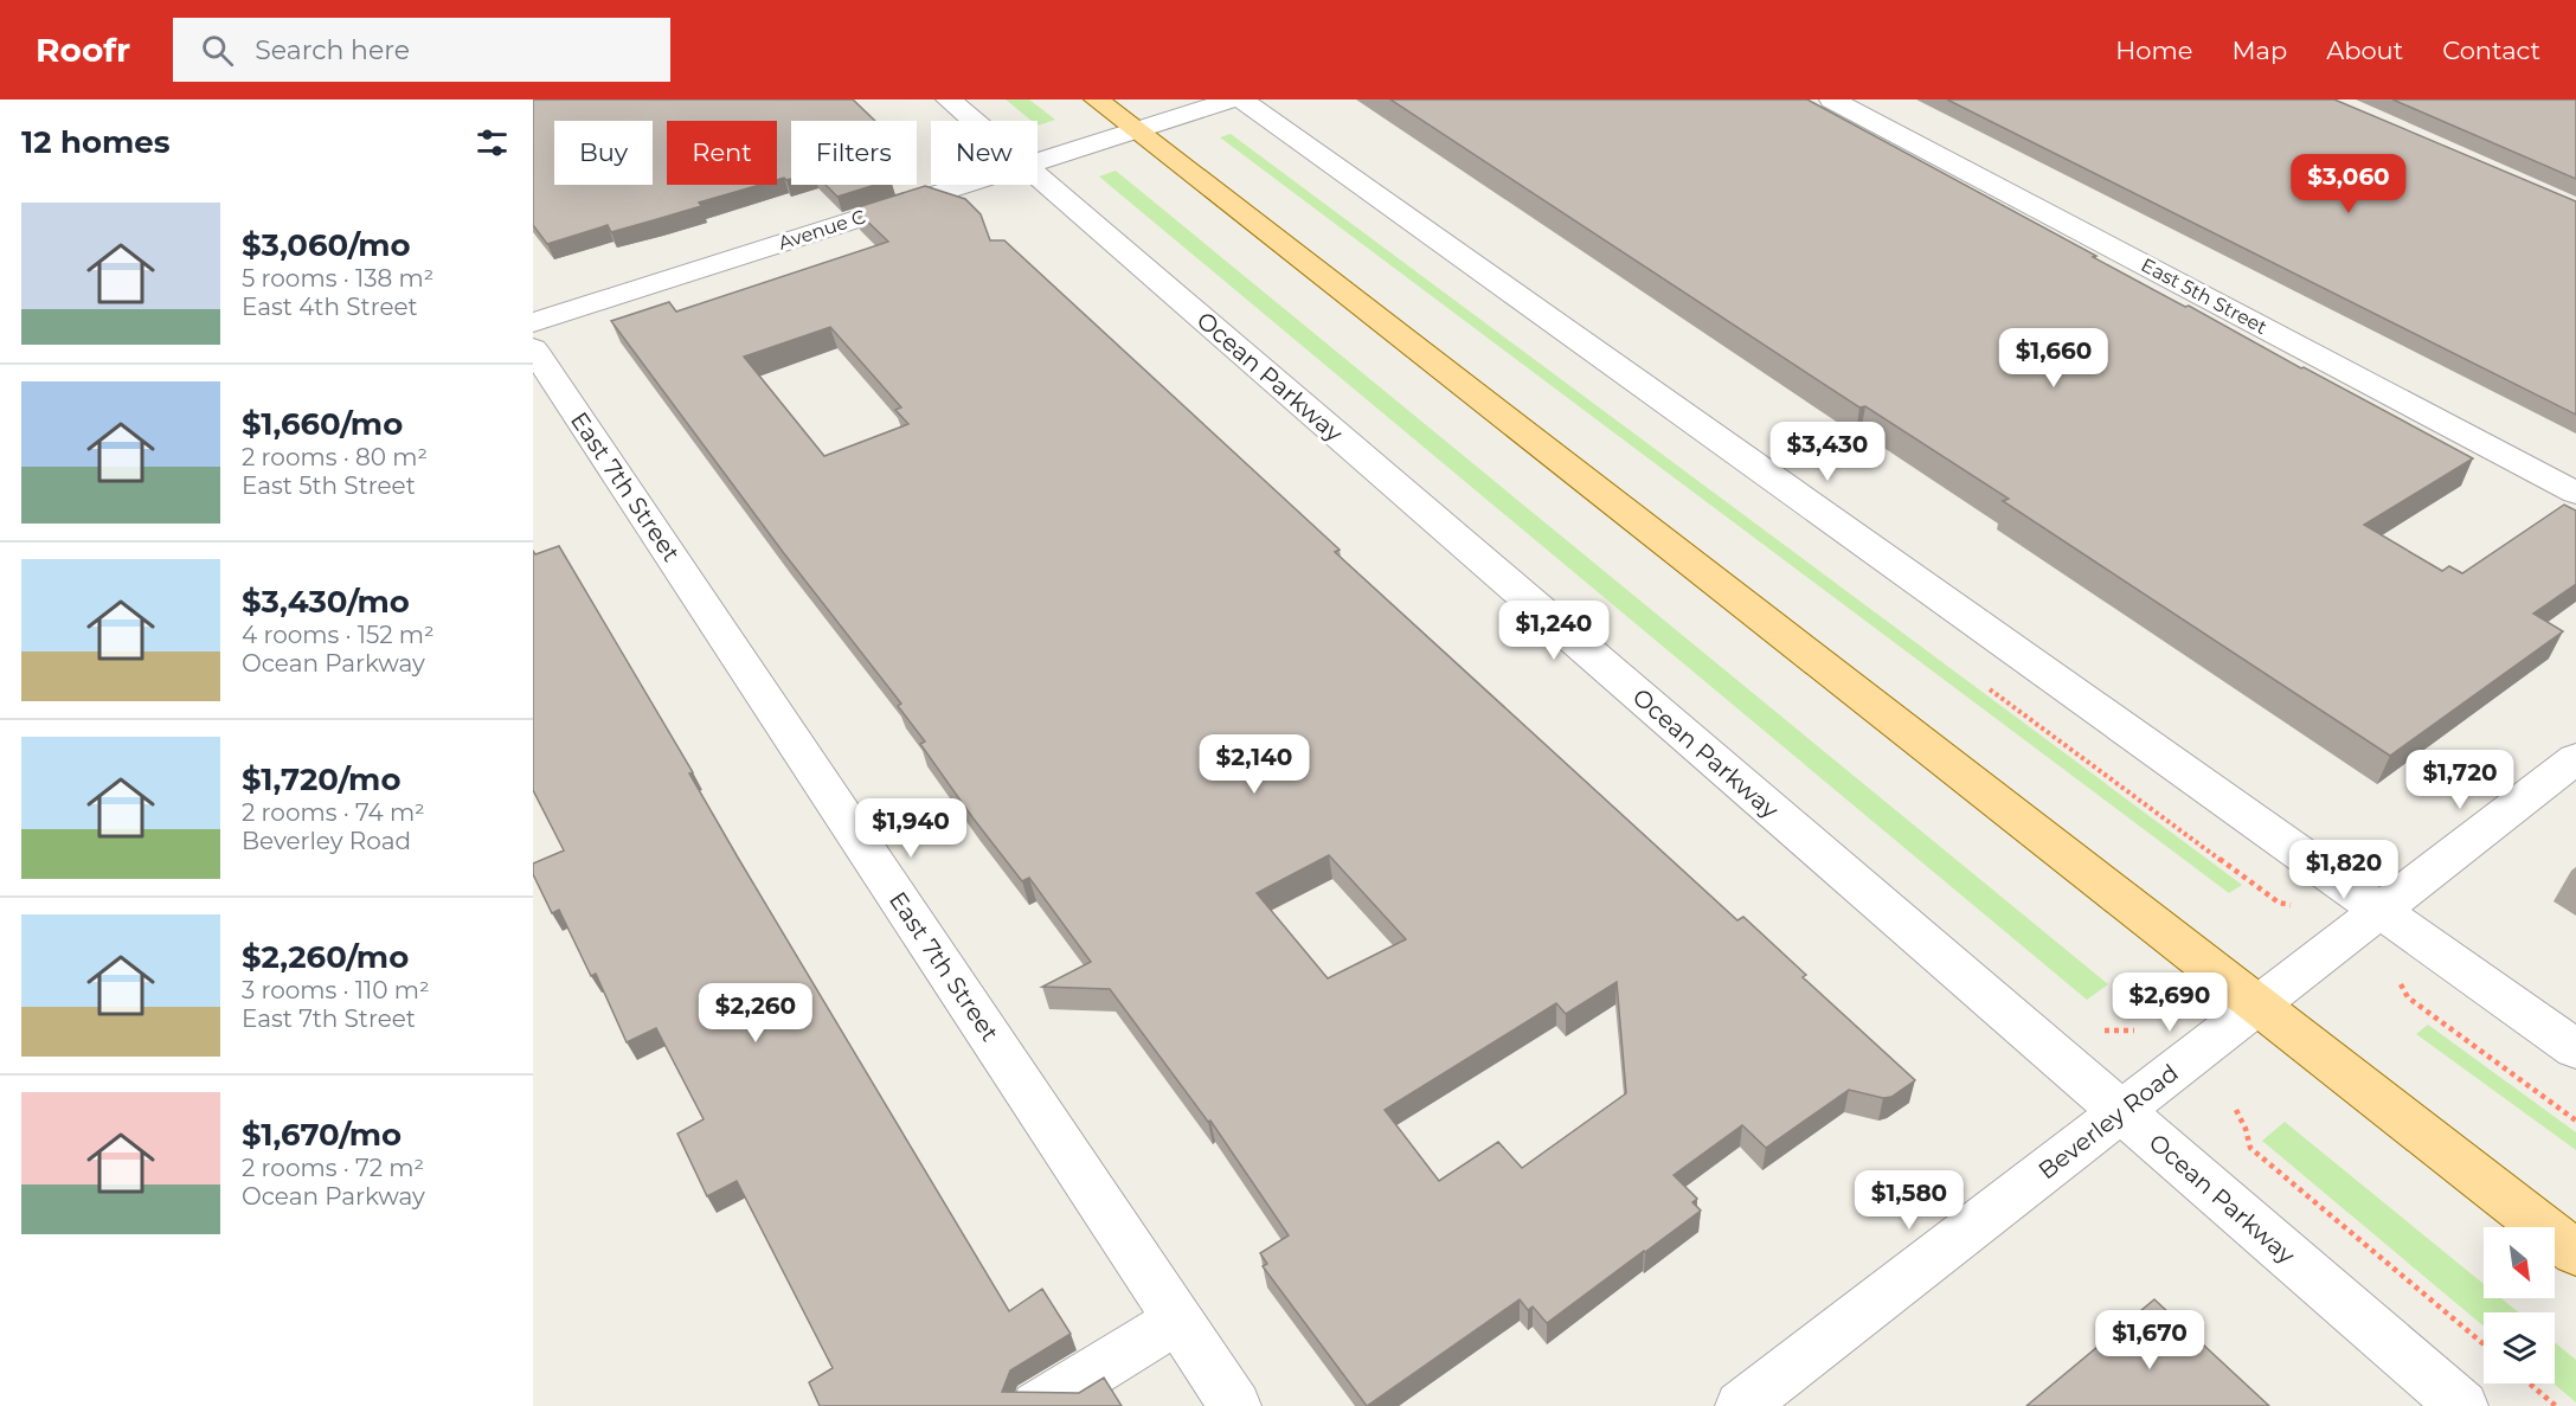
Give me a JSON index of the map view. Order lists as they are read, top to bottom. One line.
{"streets":{"street":["Avenue C","East 5th Street","Ocean Parkway","East 7th Street","Beverley Road"]},"crossings":[["Ocean Parkway","Beverley Road"]],"north":"bottom right","page":{"header":"Roofr","search":"Search here","nav":["Home","Map","About","Contact"],"heading":"12 homes","chip":["Buy","Rent","Filters","New"],"price":["$3,060","$1,660","$3,430","$1,240","$2,140","$1,720","$1,940","$1,820","$2,690","$2,260","$1,580","$1,670"],"list":[{"name":"$3,060/mo","note":"5 rooms · 138 m² · East 4th Street"},{"name":"$1,660/mo","note":"2 rooms · 80 m² · East 5th Street"},{"name":"$3,430/mo","note":"4 rooms · 152 m² · Ocean Parkway"},{"name":"$1,720/mo","note":"2 rooms · 74 m² · Beverley Road"},{"name":"$2,260/mo","note":"3 rooms · 110 m² · East 7th Street"},{"name":"$1,670/mo","note":"2 rooms · 72 m² · Ocean Parkway"}]}}
